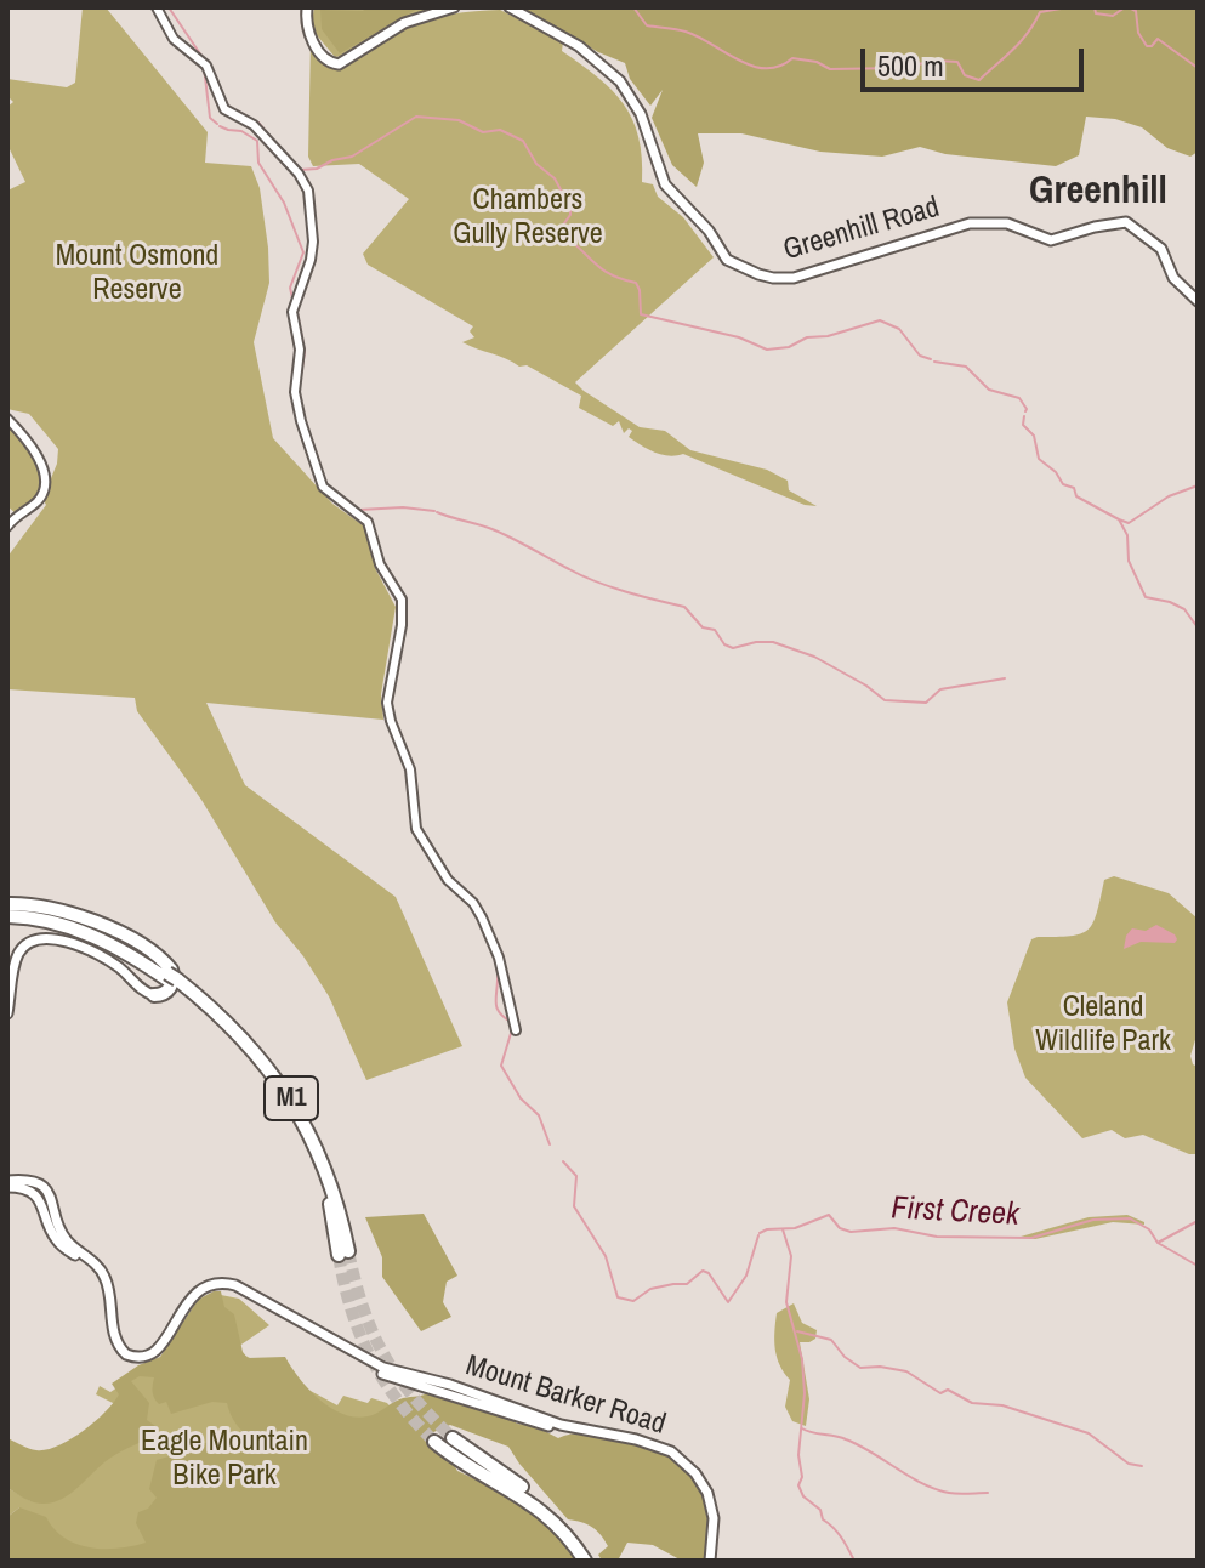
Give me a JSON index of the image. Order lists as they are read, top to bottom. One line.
{"streets":{"highway":["M1"],"main road":["Greenhill Road","Mount Barker Road"]},"districts":["Greenhill"],"water":["First Creek"],"parks":["Chambers Gully Reserve","Mount Osmond Reserve","Cleland Wildlife Park","Eagle Mountain Bike Park"],"scale_bar":"500 m"}
